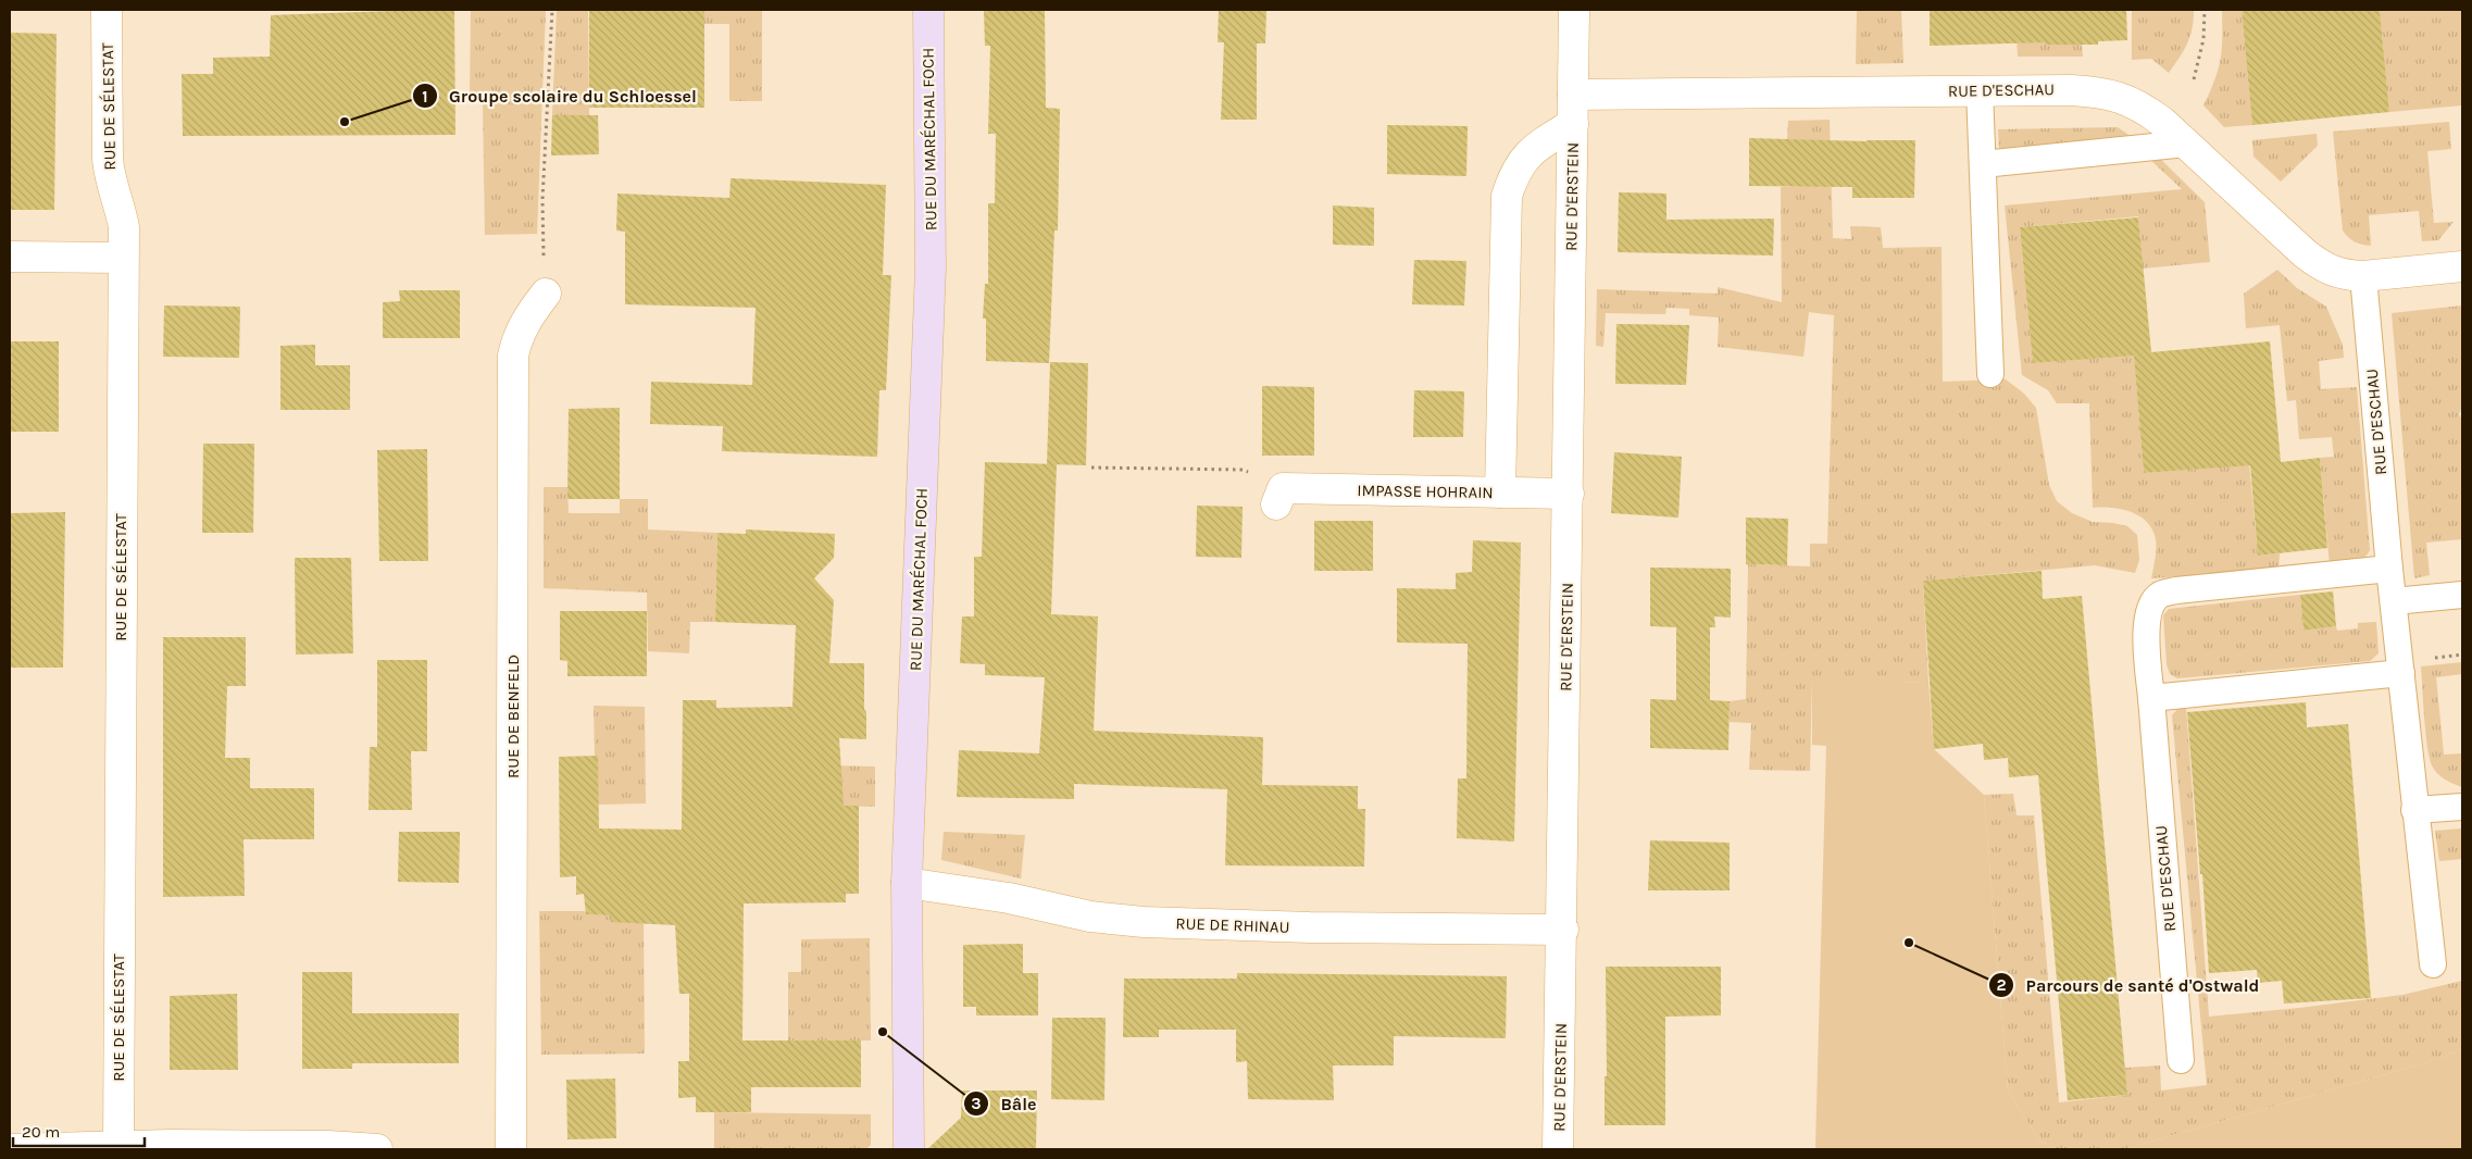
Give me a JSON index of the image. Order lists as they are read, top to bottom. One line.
{"streets":{"street":["RUE D'ESCHAU","RUE DE SÉLESTAT","RUE DU MARÉCHAL FOCH","RUE D'ERSTEIN","IMPASSE HOHRAIN","RUE DE BENFELD","RUE DE RHINAU"]},"crossings":[["RUE D'ESCHAU","RUE D'ERSTEIN"],["RUE DU MARÉCHAL FOCH","RUE DE RHINAU"],["RUE D'ERSTEIN","IMPASSE HOHRAIN"],["RUE D'ERSTEIN","RUE DE RHINAU"]],"places":["Groupe scolaire du Schloessel","Parcours de santé d'Ostwald","Bâle"],"scale_bar":"20 m"}
